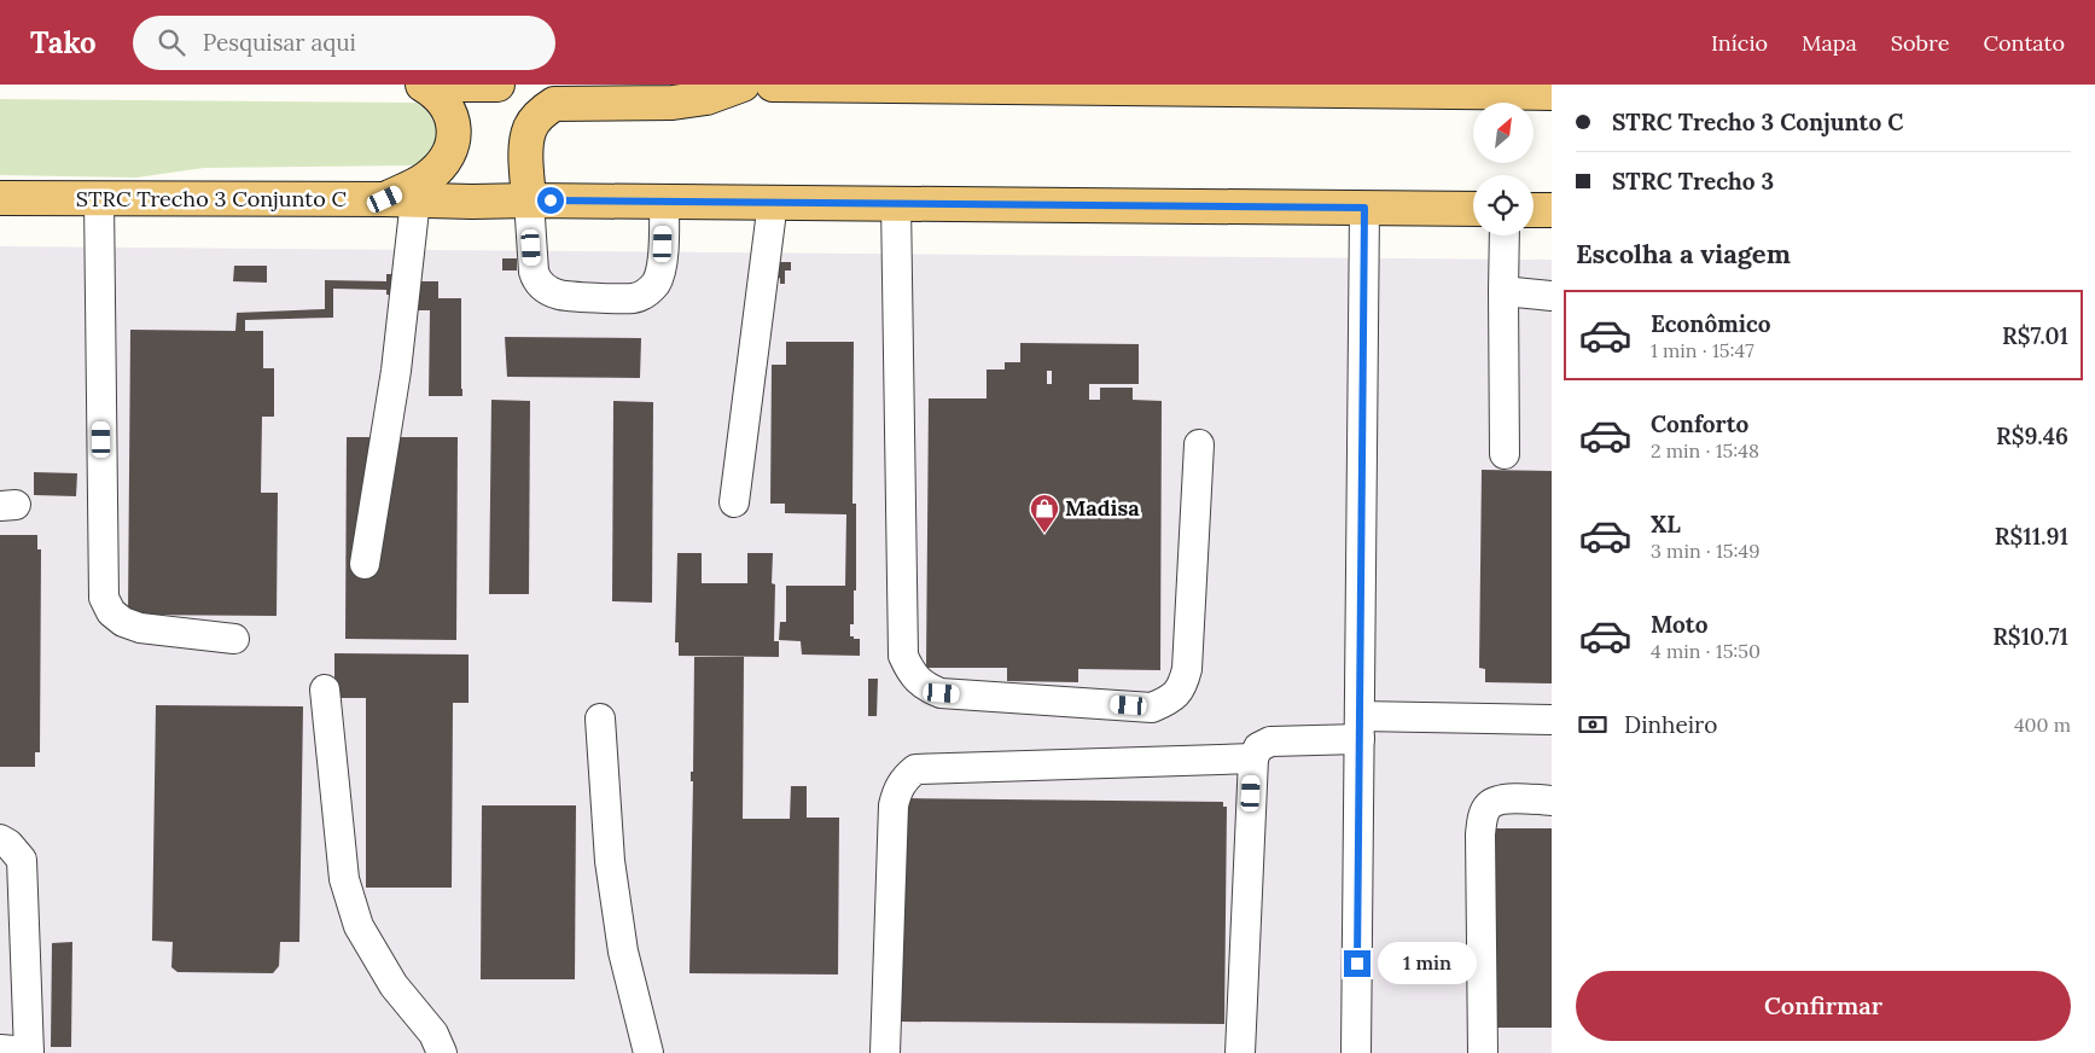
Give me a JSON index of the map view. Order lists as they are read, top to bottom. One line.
{"streets":{"main road":["STRC Trecho 3 Conjunto C"]},"places":{"shop":["Madisa"]},"north":"top right","page":{"header":"Tako","search":"Pesquisar aqui","nav":["Início","Mapa","Sobre","Contato"],"banner":["STRC Trecho 3 Conjunto C","STRC Trecho 3"],"heading":"Escolha a viagem","list":[{"name":"Econômico","note":"1 min · 15:47","value":"R$7.01"},{"name":"Conforto","note":"2 min · 15:48","value":"R$9.46"},{"name":"XL","note":"3 min · 15:49","value":"R$11.91"},{"name":"Moto","note":"4 min · 15:50","value":"R$10.71"}],"pay":["Dinheiro","400 m"],"bubble":"1 min","buttons":"Confirmar"}}
